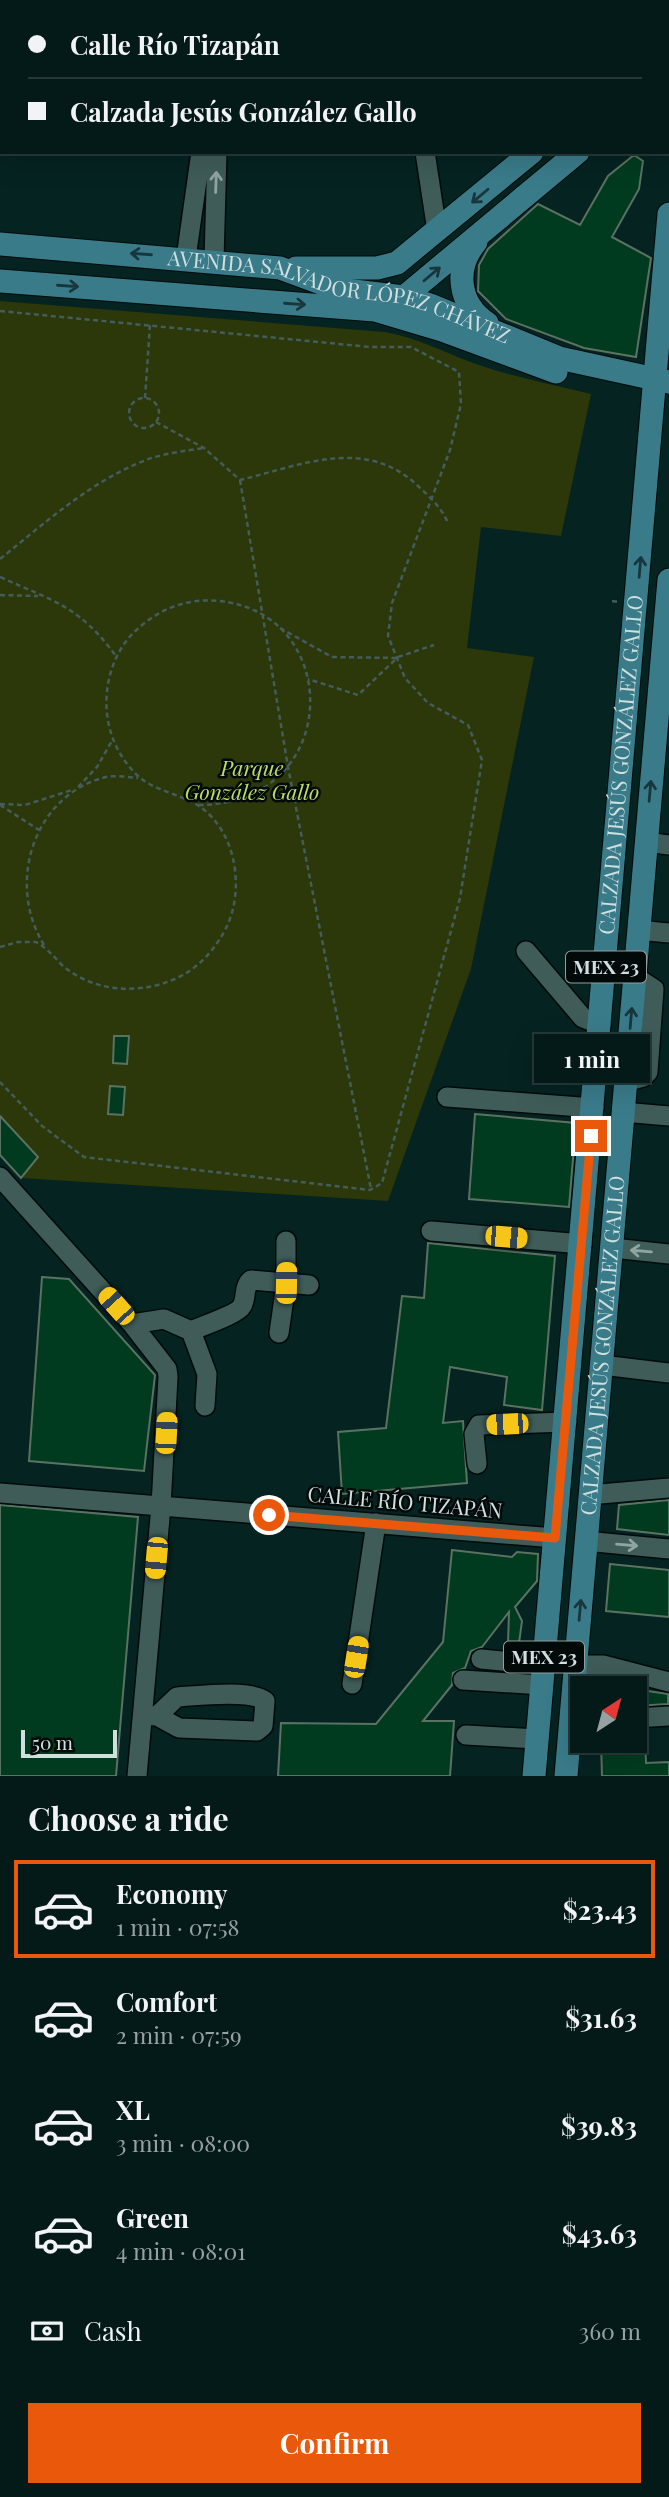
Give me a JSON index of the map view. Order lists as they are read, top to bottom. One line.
{"streets":{"main road":["AVENIDA SALVADOR LÓPEZ CHÁVEZ","CALZADA JESÚS GONZÁLEZ GALLO","MEX 23"],"street":["CALLE RÍO TIZAPÁN"]},"crossings":[["AVENIDA SALVADOR LÓPEZ CHÁVEZ","CALZADA JESÚS GONZÁLEZ GALLO"],["CALZADA JESÚS GONZÁLEZ GALLO","CALLE RÍO TIZAPÁN"]],"parks":["Parque González Gallo"],"scale_bar":"50 m","north":"top right","page":{"banner":["Calle Río Tizapán","Calzada Jesús González Gallo"],"bubble":"1 min","scale":"50 m","heading":"Choose a ride","list":[{"name":"Economy","note":"1 min · 07:58","value":"$23.43"},{"name":"Comfort","note":"2 min · 07:59","value":"$31.63"},{"name":"XL","note":"3 min · 08:00","value":"$39.83"},{"name":"Green","note":"4 min · 08:01","value":"$43.63"}],"pay":["Cash","360 m"],"buttons":"Confirm"}}
